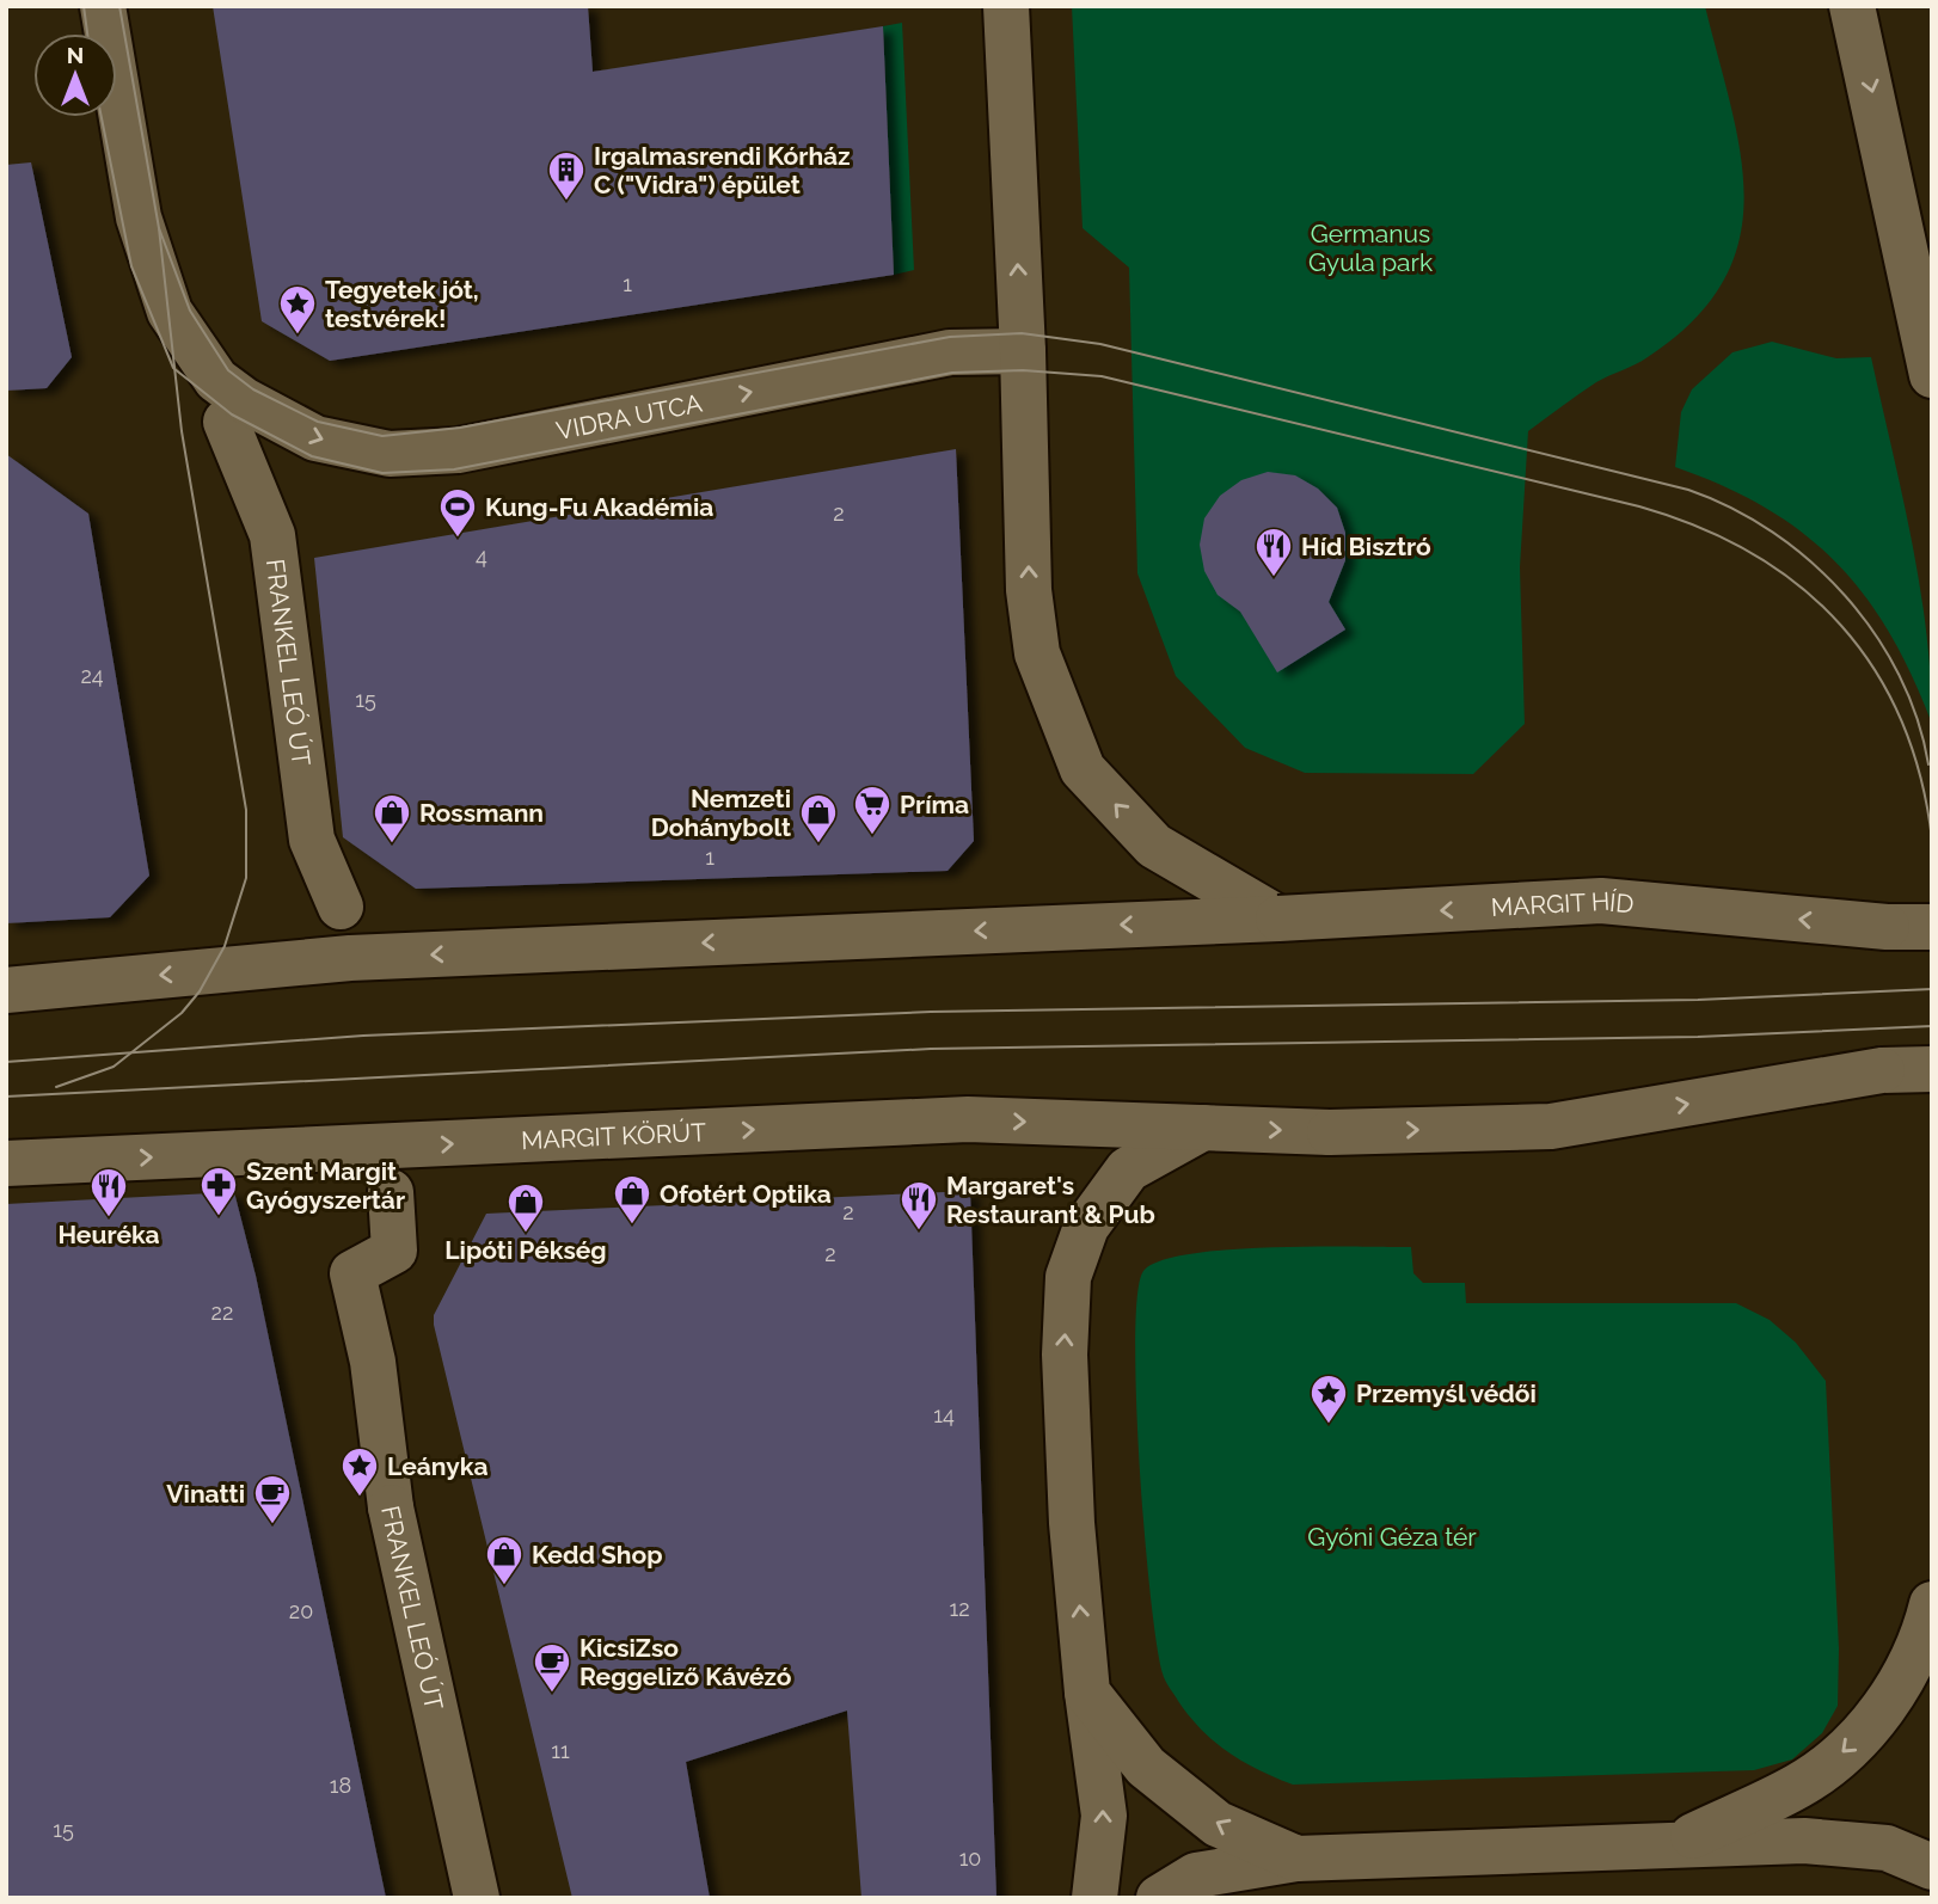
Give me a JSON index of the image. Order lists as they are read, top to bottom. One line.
{"streets":{"main road":["VIDRA UTCA","FRANKEL LEÓ ÚT","MARGIT HÍD","MARGIT KÖRÚT"]},"crossings":[["VIDRA UTCA","FRANKEL LEÓ ÚT"]],"one_way":["VIDRA UTCA","MARGIT KÖRÚT"],"parks":["Germanus Gyula park","Gyóni Géza tér"],"places":{"building":["Irgalmasrendi Kórház C (\"Vidra\") épület"],"place":["Tegyetek jót, testvérek!","Przemyśl védői","Leányka"],"sports":["Kung-Fu Akadémia"],"restaurant":["Híd Bisztró","Heuréka","Margaret's Restaurant & Pub"],"supermarket":["Príma"],"shop":["Rossmann","Nemzeti Dohánybolt","Ofotért Optika","Lipóti Pékség","Kedd Shop"],"pharmacy":["Szent Margit Gyógyszertár"],"cafe":["Vinatti","KicsiZso Reggeliző Kávézó"]},"house_numbers":["1","2","4","24","15","1","2","2","22","14","12","20","11","18","15","10"],"north":"top"}
